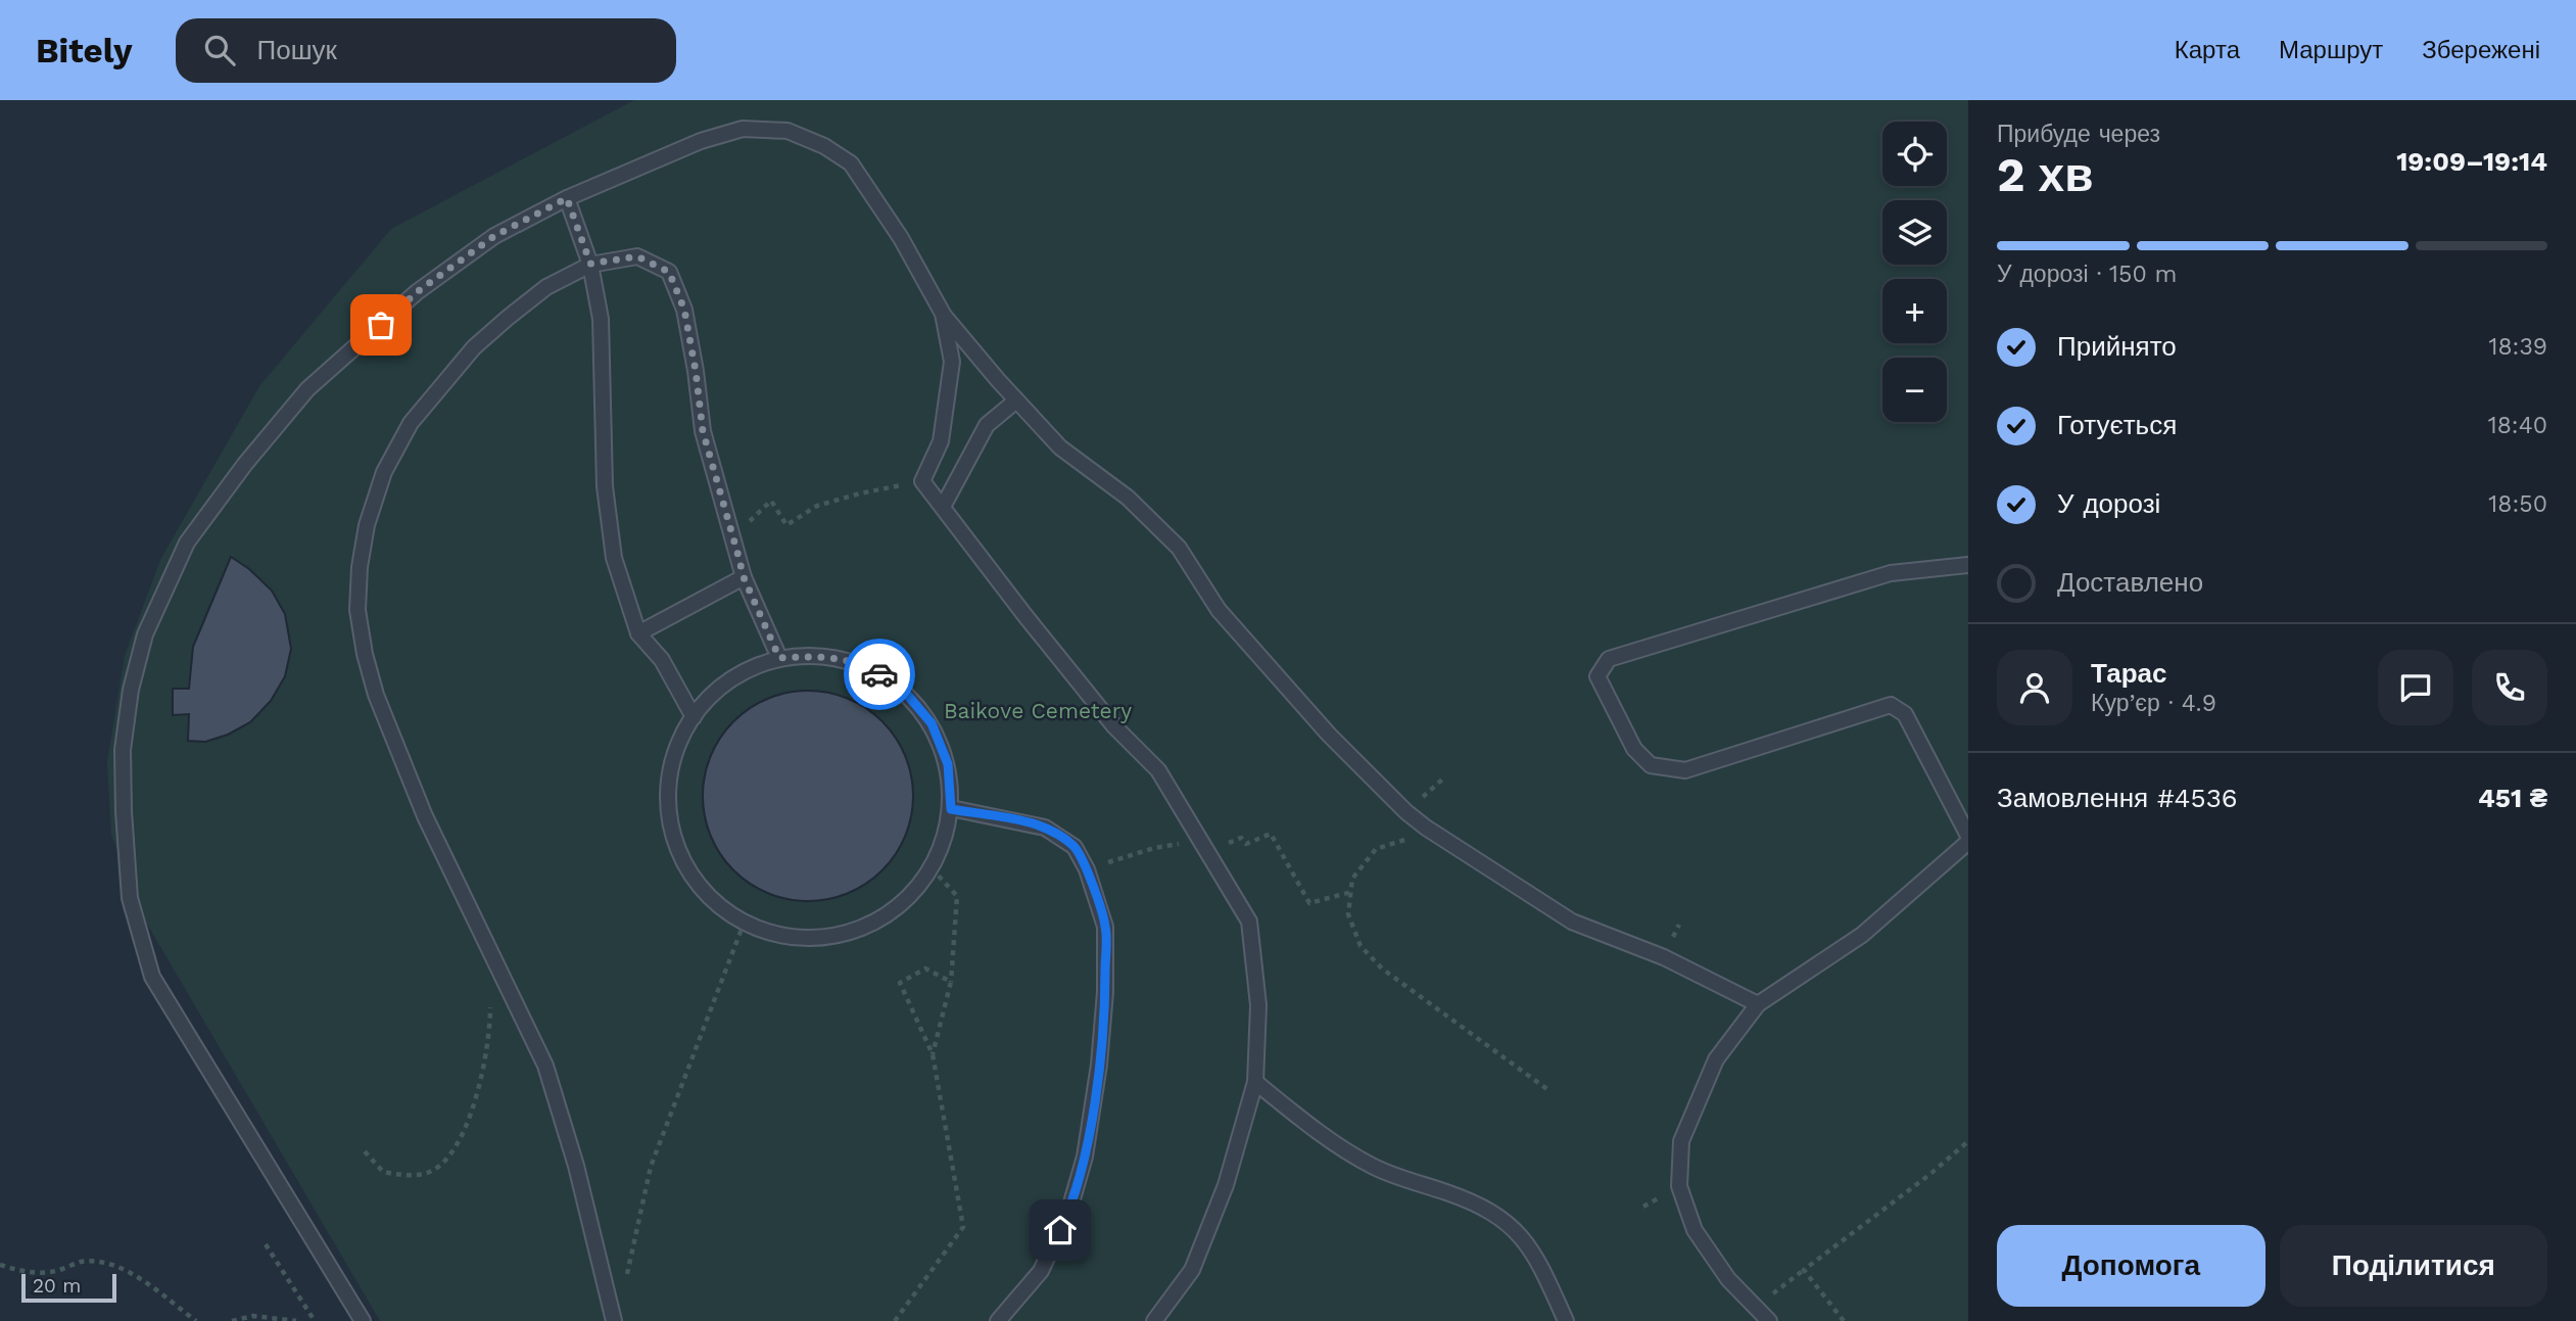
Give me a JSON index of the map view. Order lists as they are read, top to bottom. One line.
{"parks":["Baikove Cemetery"],"scale_bar":"20 m","page":{"header":"Bitely","search":"Пошук","nav":["Карта","Маршрут","Збережені"],"heading":["2 хв","Прибуде через","19:09–19:14"],"panel":["Тарас","Кур’єр · 4.9","Замовлення #4536","451 ₴"],"map_buttons":["+","−"],"bar":"У дорозі · 150 m","list":[["Прийнято","18:39"],["Готується","18:40"],["У дорозі","18:50"],"Доставлено"],"buttons":["Допомога","Поділитися"],"scale":"20 m"}}
